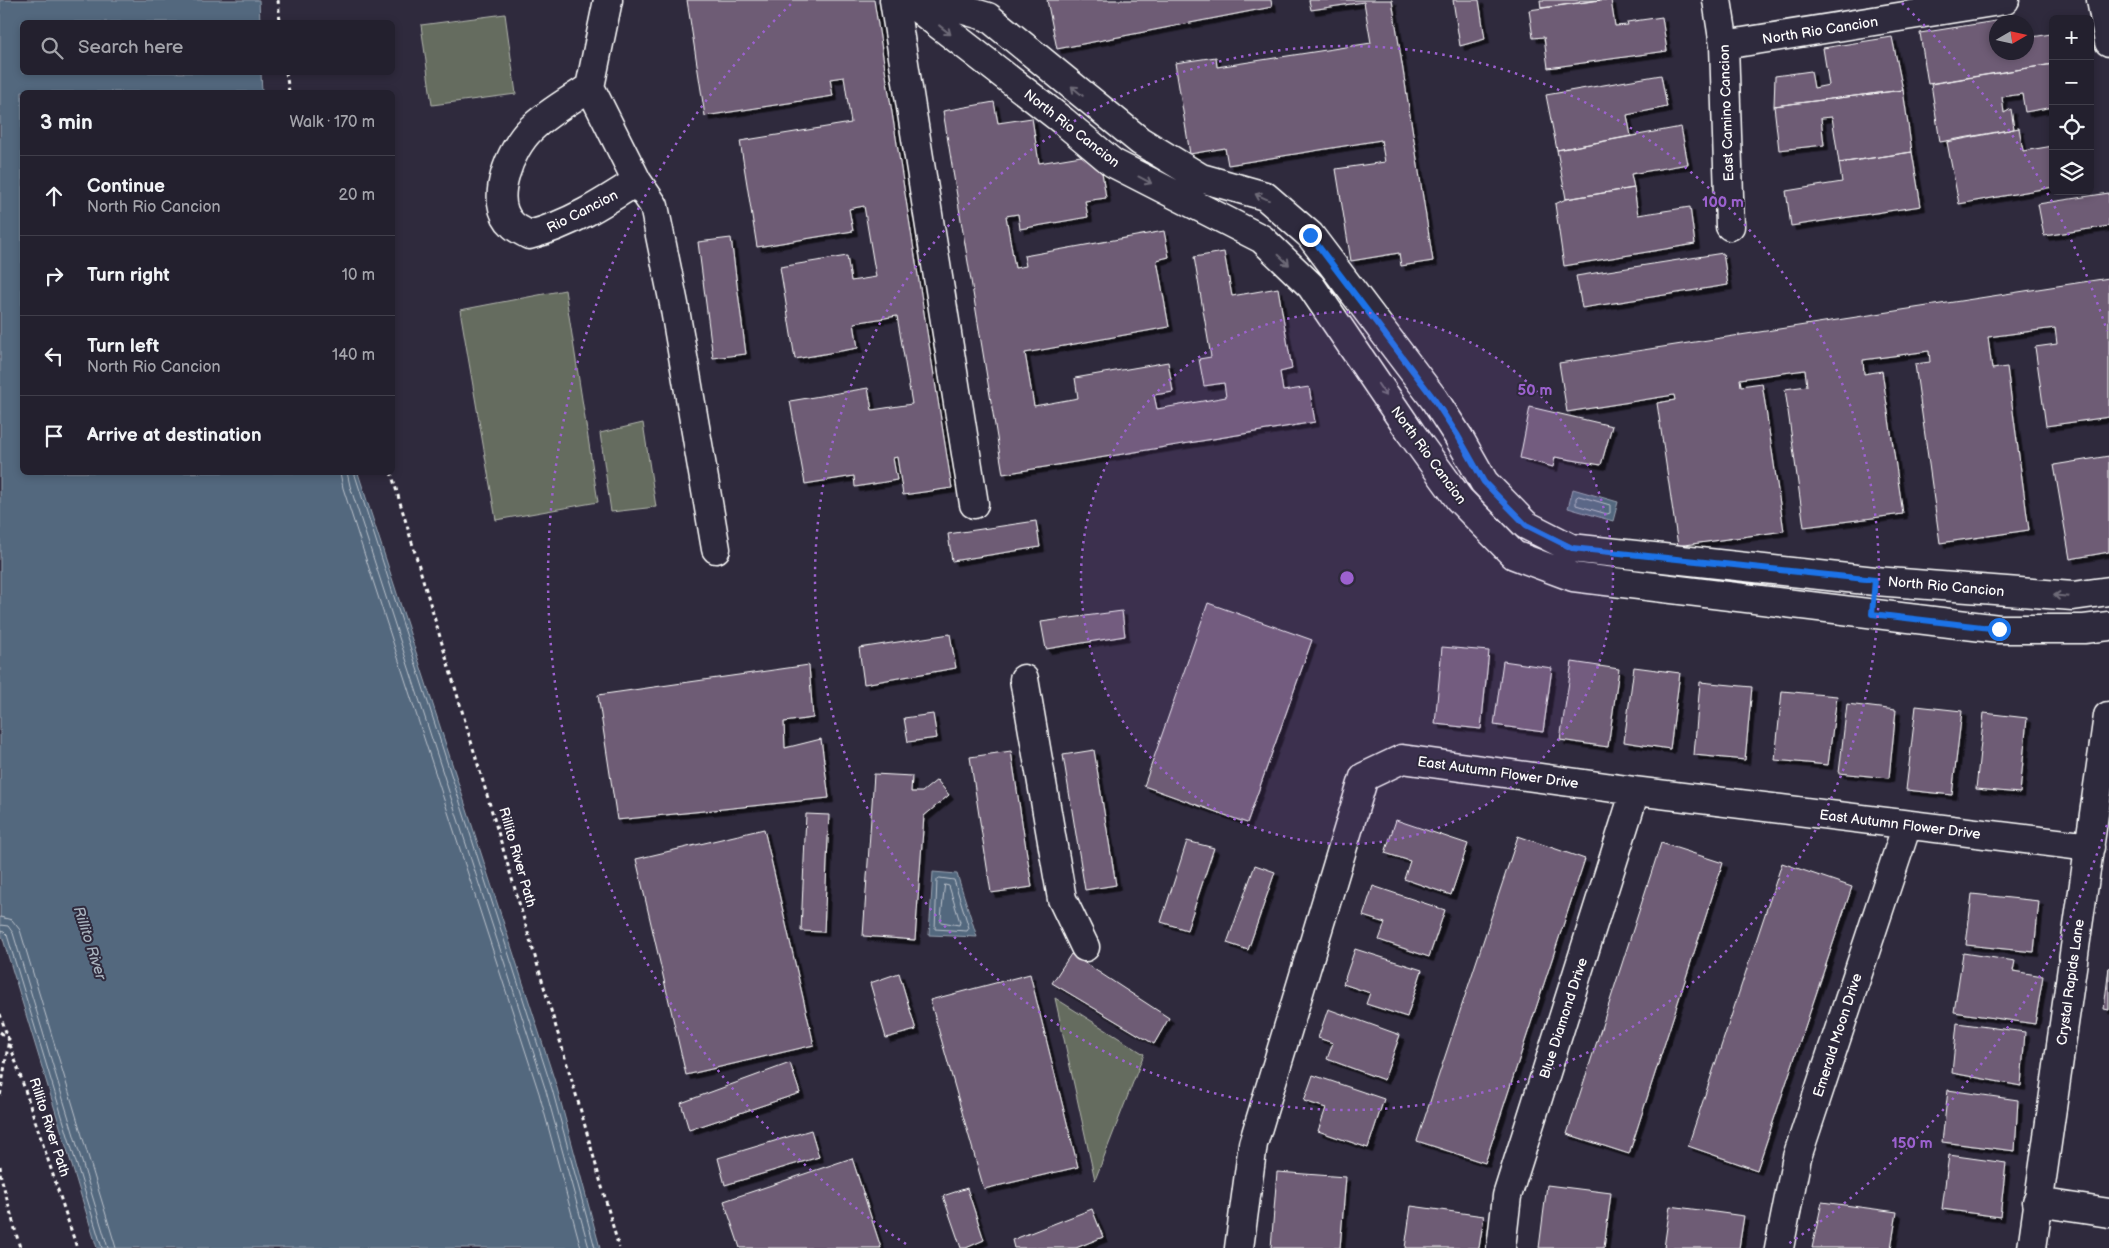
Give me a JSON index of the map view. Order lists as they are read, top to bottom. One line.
{"streets":{"street":["North Rio Cancion","East Camino Cancion","Rio Cancion","East Autumn Flower Drive","Crystal Rapids Lane","Blue Diamond Drive","Emerald Moon Drive"],"path":["Rillito River Path"]},"crossings":[["North Rio Cancion","East Camino Cancion"],["East Autumn Flower Drive","Crystal Rapids Lane"],["East Autumn Flower Drive","Blue Diamond Drive"],["East Autumn Flower Drive","Emerald Moon Drive"]],"water":["Rillito River"],"north":"right","page":{"map_buttons":["+","−"],"search":"Search here","heading":["3 min","Walk · 170 m"],"list":[["Continue","North Rio Cancion","20 m"],["Turn right","10 m"],["Turn left","North Rio Cancion","140 m"],"Arrive at destination"]},"rings":["100 m","50 m","150 m"]}
